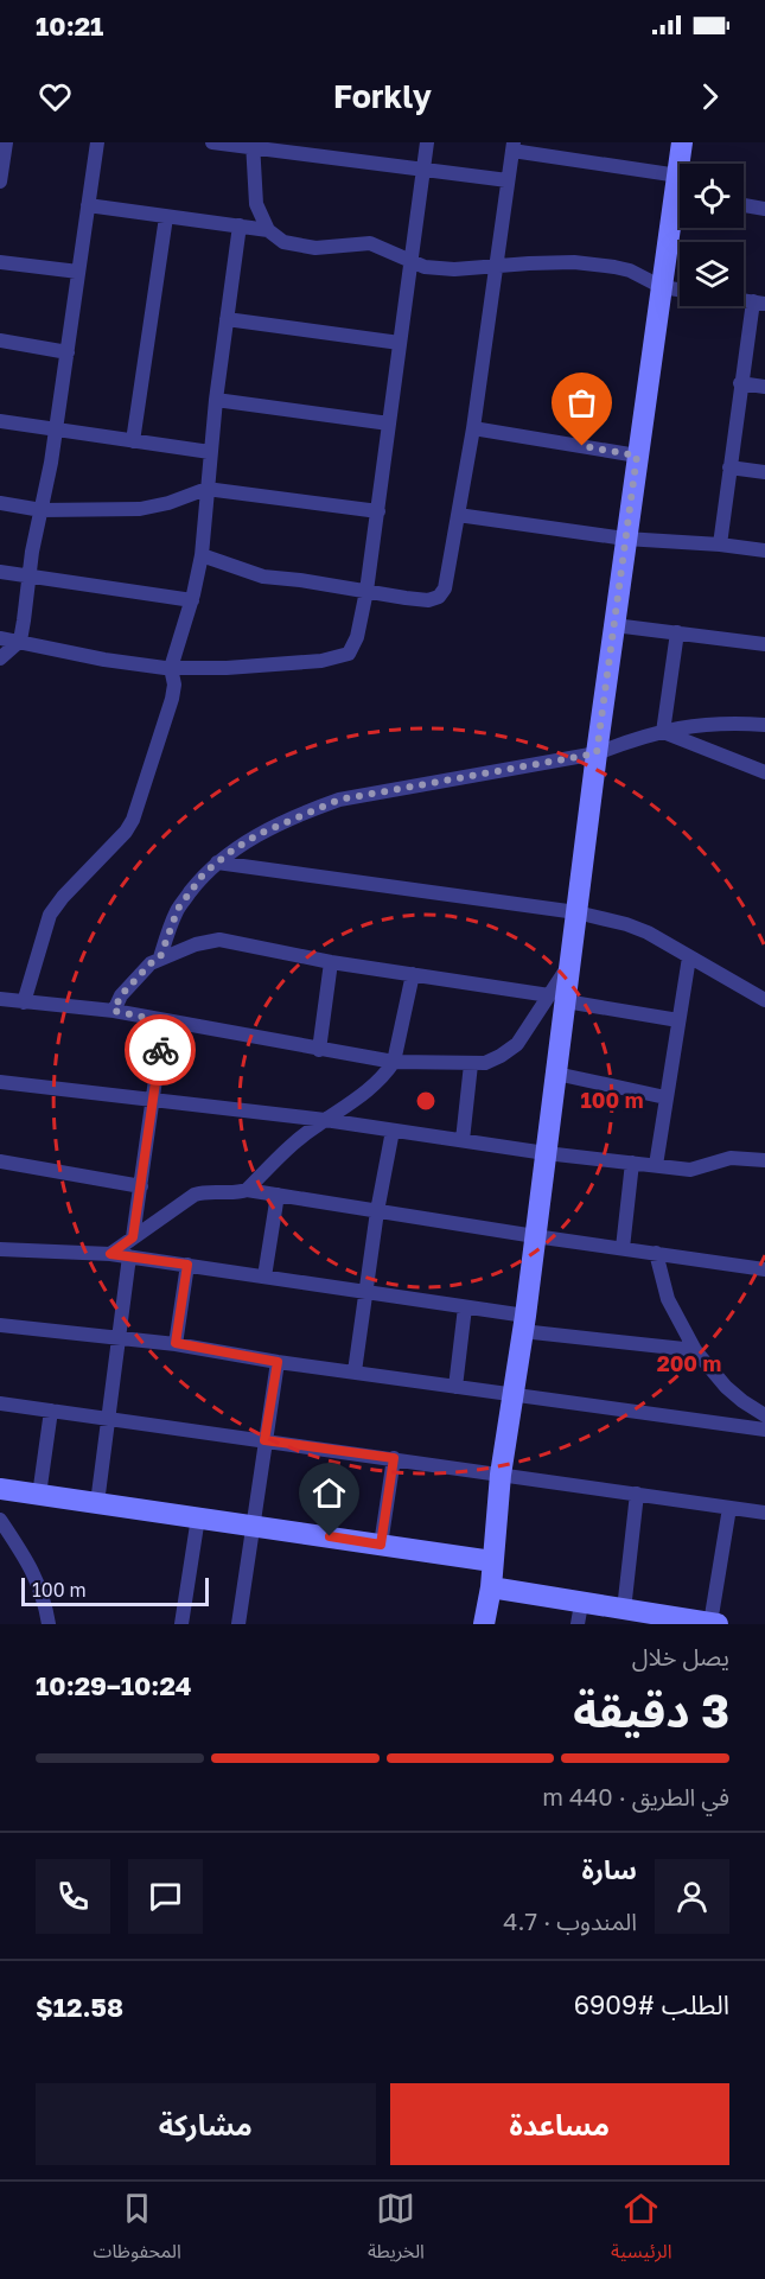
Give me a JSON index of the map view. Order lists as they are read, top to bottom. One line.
{"scale_bar":"100 m","page":{"status":"10:21","header":"Forkly","scale":"100 m","heading":["3 دقيقة","يصل خلال","10:24–10:29"],"panel":["سارة","المندوب · 4.7","الطلب #6909","$12.58"],"bar":"في الطريق · 440 m","buttons":["مساعدة","مشاركة"],"tabs":["الرئيسية","الخريطة","المحفوظات"]},"rings":["100 m","200 m"]}
